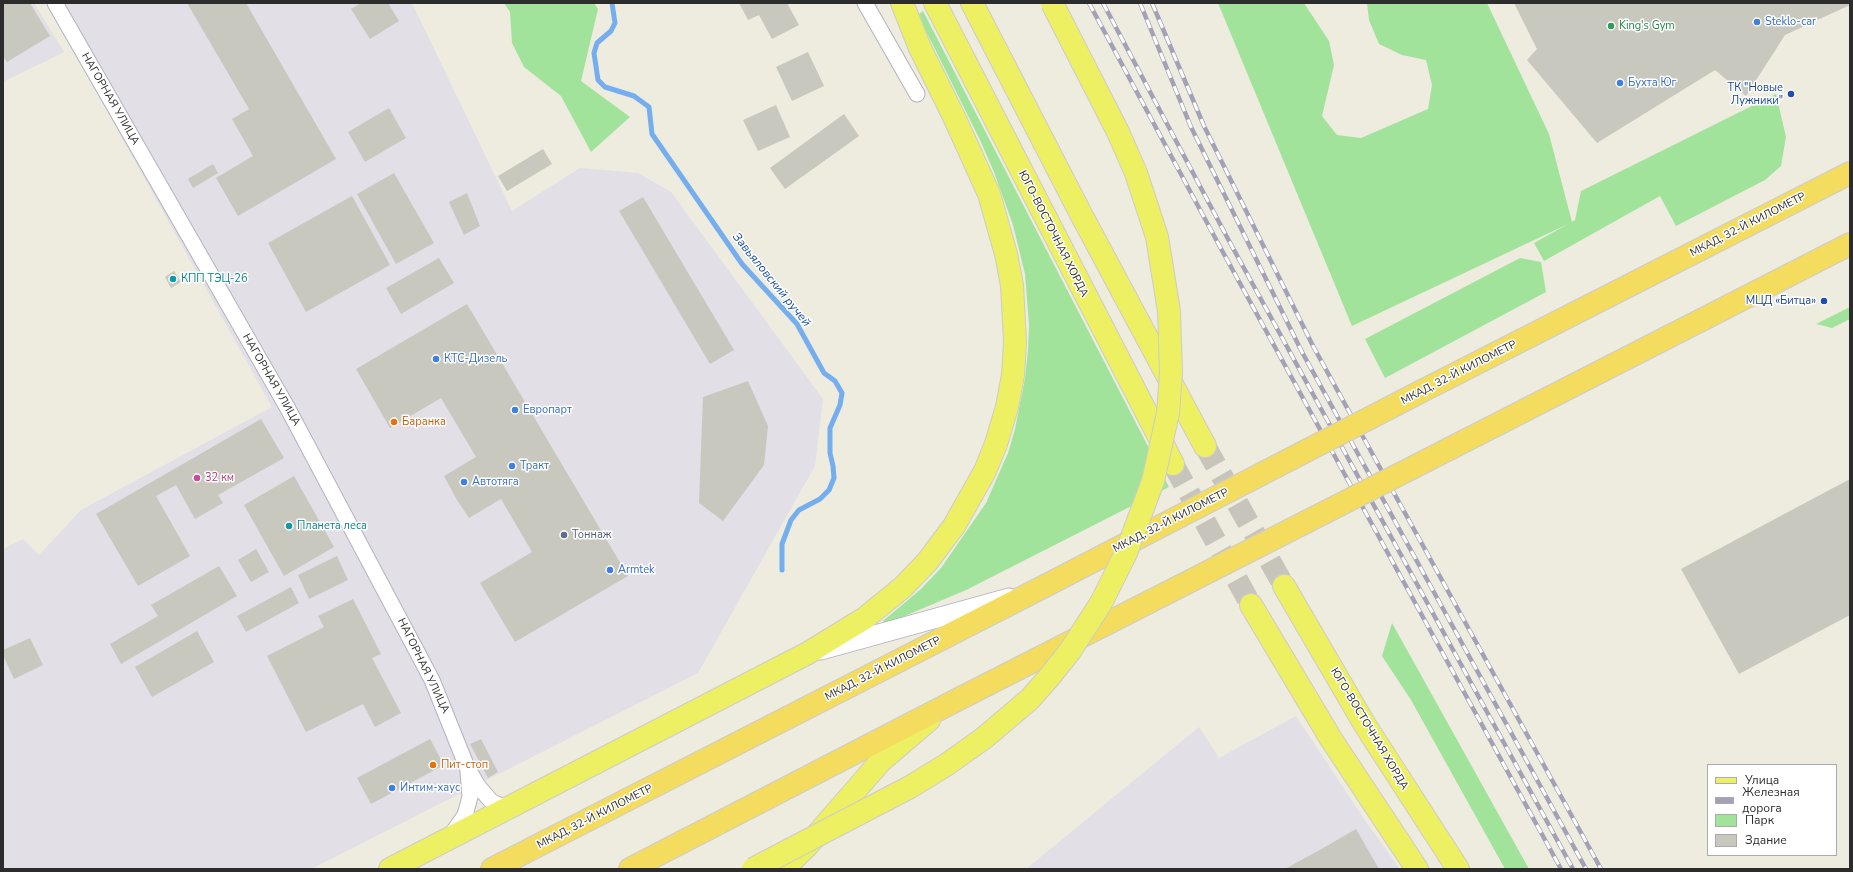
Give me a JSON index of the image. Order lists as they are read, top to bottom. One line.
{"streets":{"highway":["МКАД, 32-Й КИЛОМЕТР"],"main road":["ЮГО-ВОСТОЧНАЯ ХОРДА"],"street":["НАГОРНАЯ УЛИЦА"]},"water":["Завьяловский ручей"],"places":["Steklo-car","King's Gym","Бухта Юг","ТК \"Новые Лужники\"","КПП ТЭЦ-26","МЦД «Битца»","КТС-Дизель","Европарт","Баранка","Тракт","32 км","Автотяга","Планета леса","Тоннаж","Armtek","Пит-стоп","Интим-хаус"],"legend":["Улица","Железная дорога","Парк","Здание"]}
